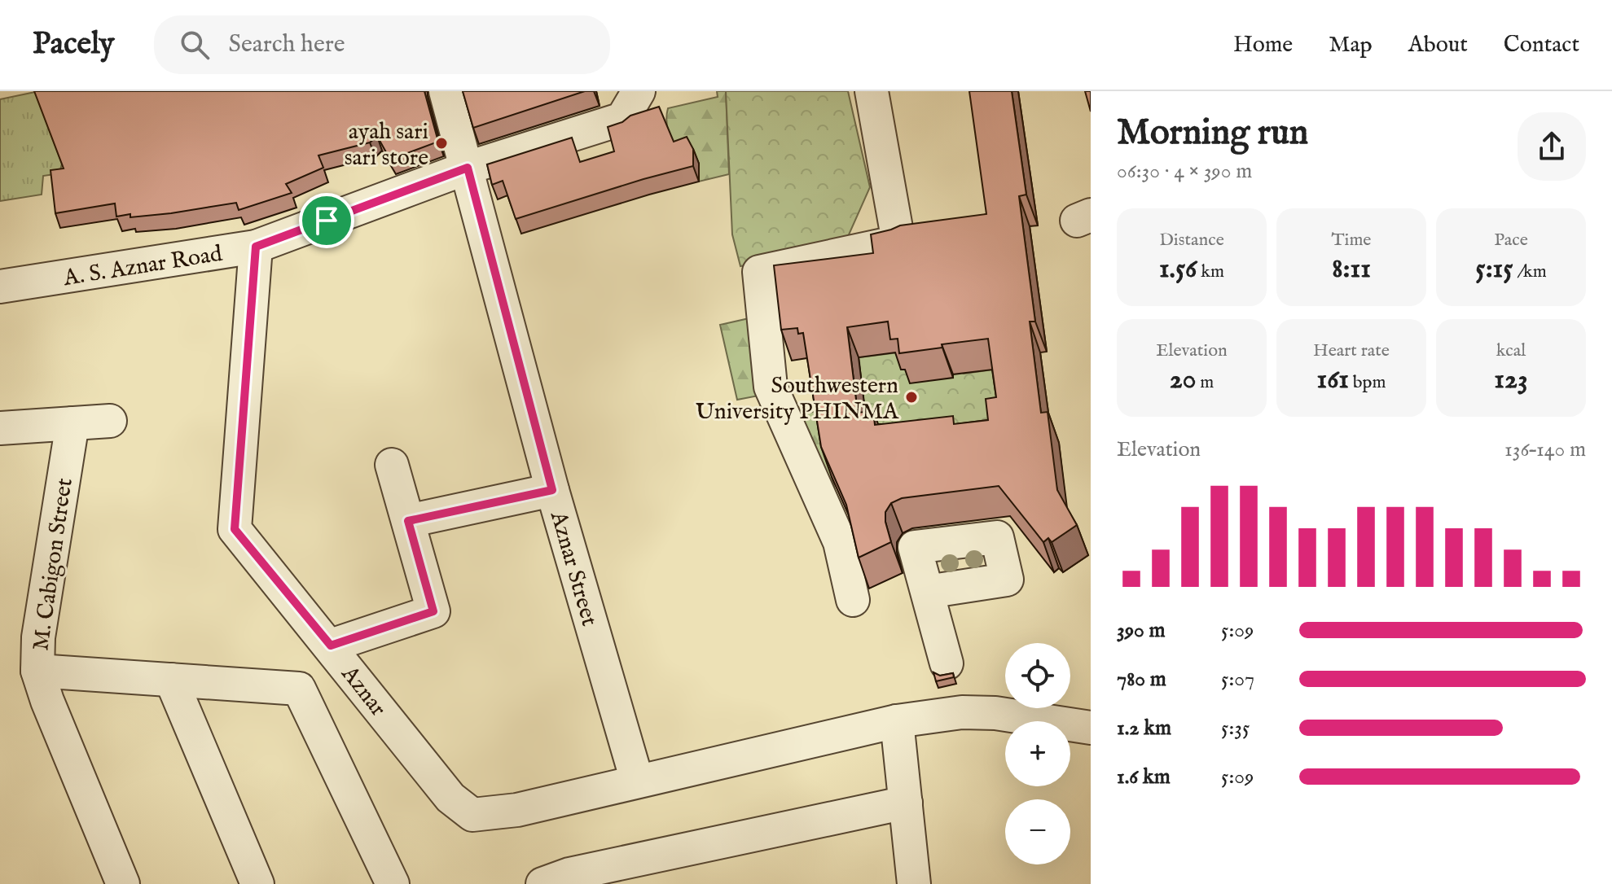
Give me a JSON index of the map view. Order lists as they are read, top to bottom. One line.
{"streets":{"street":["A. S. Aznar Road","M. Cabigon Street","Aznar Street","Aznar"]},"crossings":[["A. S. Aznar Road","Aznar Street"],["A. S. Aznar Road","Aznar"],["Aznar Street","Aznar"]],"places":["ayah sari sari store","Southwestern University PHINMA"],"page":{"header":"Pacely","search":"Search here","nav":["Home","Map","About","Contact"],"heading":["Morning run","06:30 · 4 × 390 m"],"stats":[["Distance","1.56 km"],["Time","8:11"],["Pace","5:15 /km"],["Elevation","20 m"],["Heart rate","161 bpm"],["kcal","123"]],"chart":["Elevation","136–140 m"],"list":[{"name":"390 m","note":"5:09"},{"name":"780 m","note":"5:07"},{"name":"1.2 km","note":"5:35"},{"name":"1.6 km","note":"5:09"}],"map_buttons":["+","−"]}}
